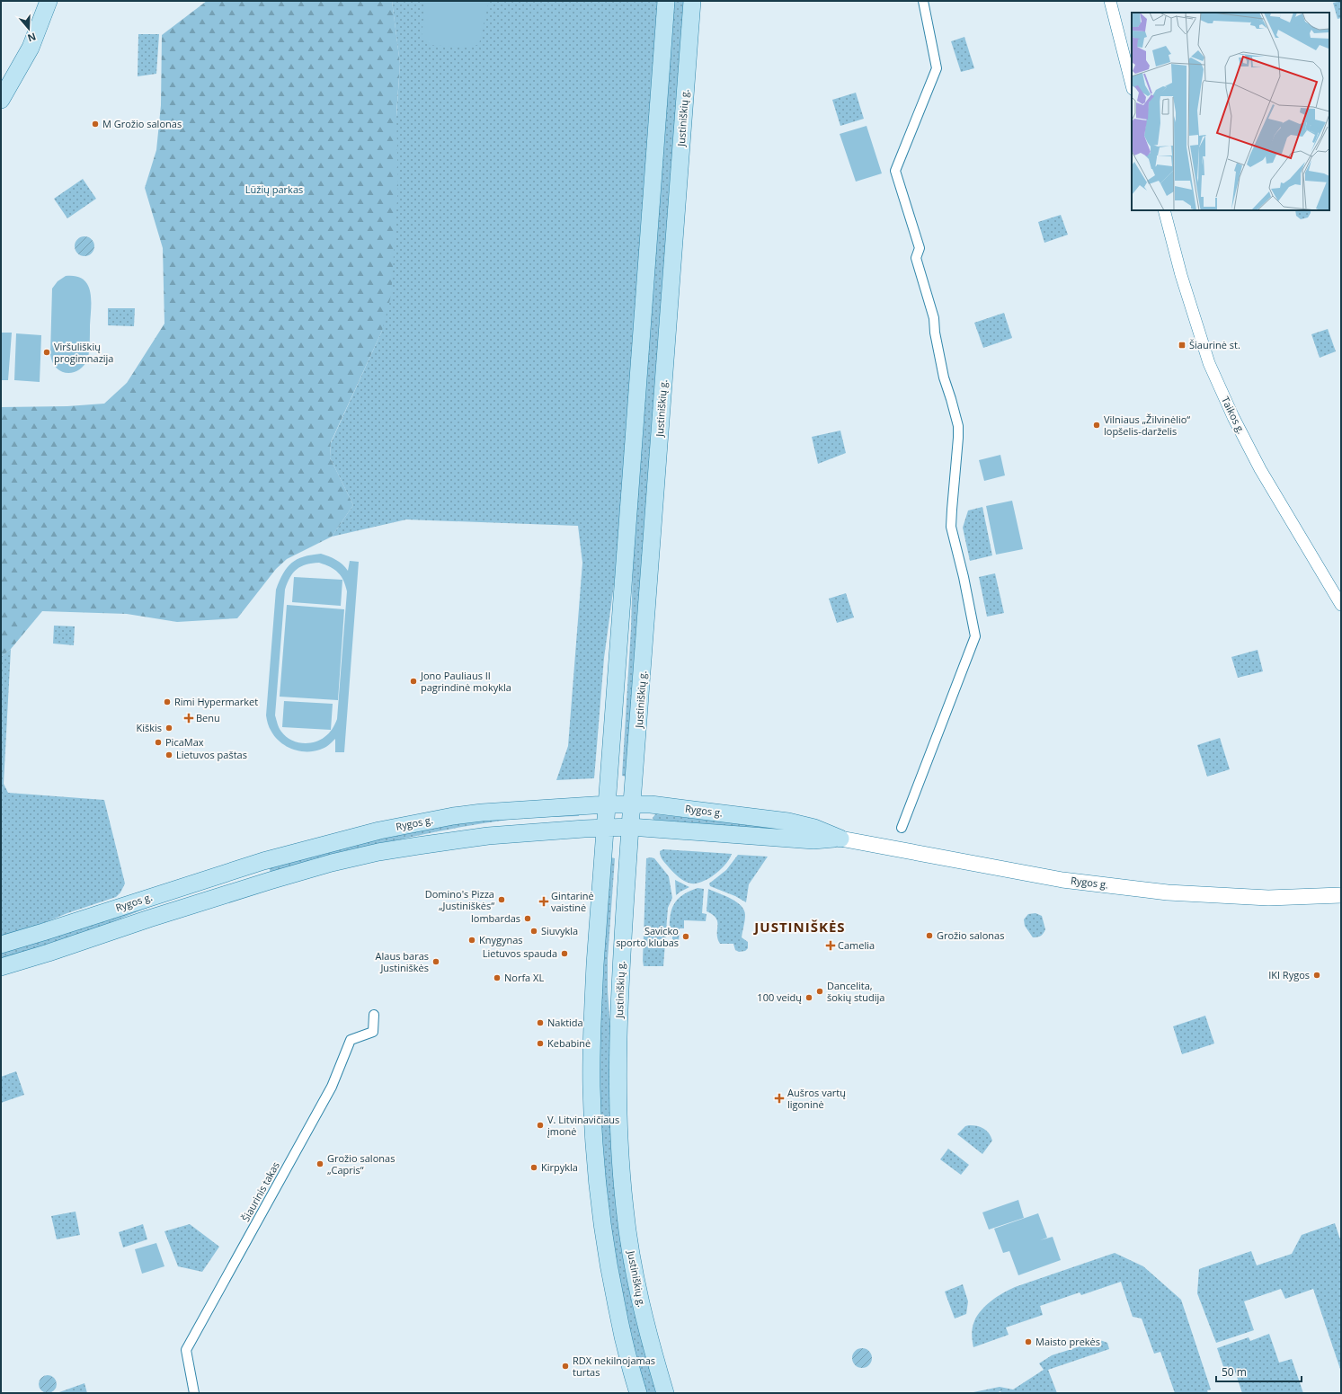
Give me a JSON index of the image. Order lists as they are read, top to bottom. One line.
{"streets":{"main road":["Justiniškių g.","Rygos g."],"street":["Taikos g.","Šiaurinis takas"]},"crossings":[["Justiniškių g.","Rygos g."]],"districts":["JUSTINIŠKĖS"],"parks":["Lūžių parkas"],"places":{"other":["M Grožio salonas","Viršuliškių progimnazija","Vilniaus „Žilvinėlio“ lopšelis-darželis","Jono Pauliaus II pagrindinė mokykla","Rimi Hypermarket","Kiškis","PicaMax","Lietuvos paštas","Domino's Pizza „Justiniškės“","lombardas","Siuvykla","Grožio salonas","Savicko sporto klubas","Knygynas","Lietuvos spauda","Alaus baras Justiniškės","IKI Rygos","Norfa XL","Dancelita, šokių studija","100 veidų","Naktida","Kebabinė","V. Litvinavičiaus įmonė","Grožio salonas „Capris“","Kirpykla","Maisto prekės","RDX nekilnojamas turtas"],"transit":["Šiaurinė st."],"health":["Benu","Gintarinė vaistinė","Camelia","Aušros vartų ligoninė"]},"scale_bar":"50 m","north":"bottom"}
